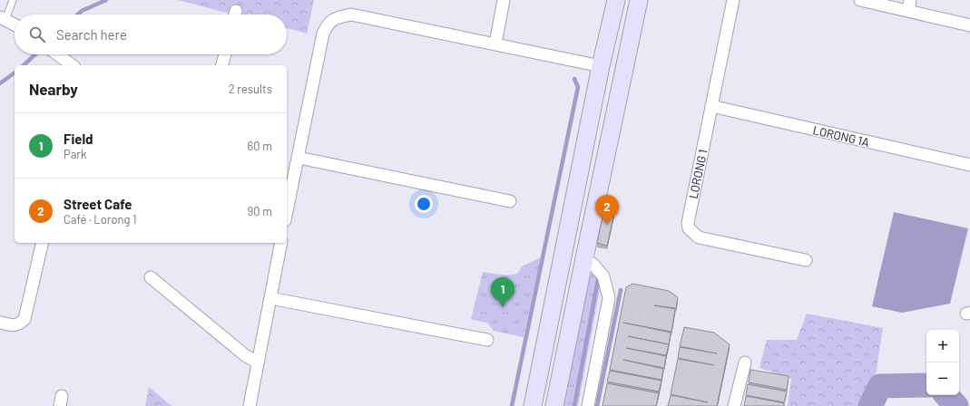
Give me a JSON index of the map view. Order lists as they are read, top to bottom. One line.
{"streets":{"street":["LORONG 1A","LORONG 1"]},"crossings":[["LORONG 1A","LORONG 1"]],"page":{"search":"Search here","heading":["Nearby","2 results"],"list":[{"mark":"1","name":"Field","note":"Park","value":"60 m"},{"mark":"2","name":"Street Cafe","note":"Café · Lorong 1","value":"90 m"}],"pins":["2","1"],"map_buttons":["+","−"]}}
